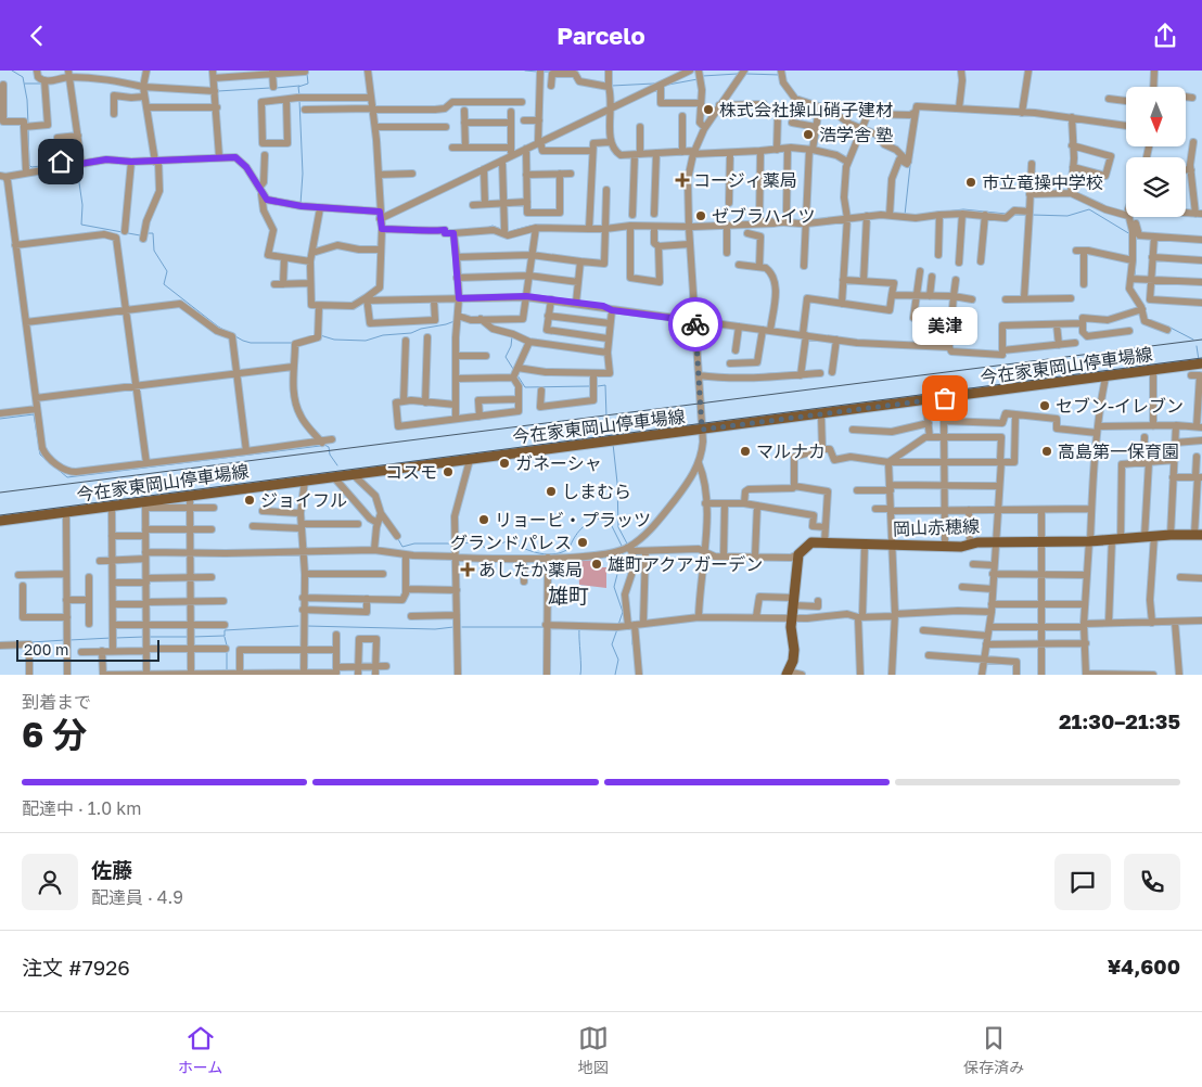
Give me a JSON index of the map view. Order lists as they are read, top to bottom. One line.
{"streets":{"main road":["今在家東岡山停車場線","岡山赤穂線"]},"districts":["雄町"],"places":{"other":["株式会社操山硝子建材","浩学舎 塾","市立竜操中学校","ゼブラハイツ","美津","セブン-イレブン","マルナカ","高島第一保育園","ガネーシャ","コスモ","しまむら","ジョイフル","リョービ・プラッツ","グランドパレス","雄町アクアガーデン"],"health":["コージィ薬局","あしたか薬局"]},"scale_bar":"200 m","north":"bottom","page":{"header":"Parcelo","bubble":"美津","scale":"200 m","heading":["6 分","到着まで","21:30–21:35"],"panel":["佐藤","配達員 · 4.9","注文 #7926","¥4,600"],"bar":"配達中 · 1.0 km","tabs":["ホーム","地図","保存済み"]}}
